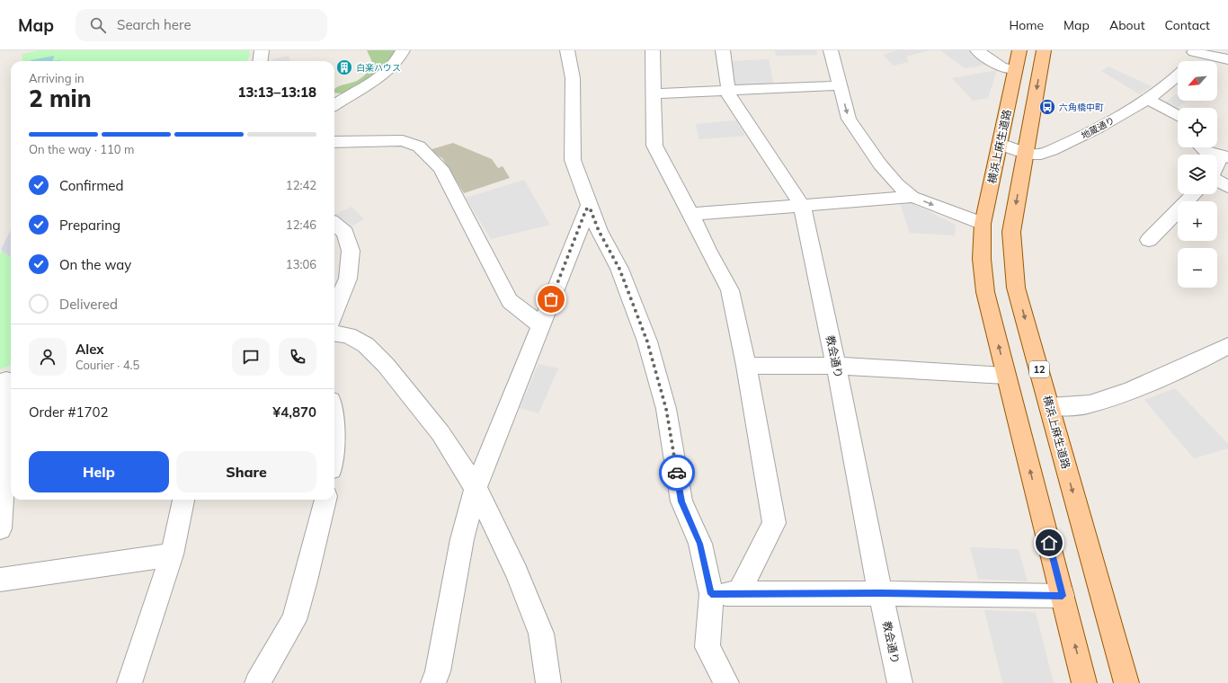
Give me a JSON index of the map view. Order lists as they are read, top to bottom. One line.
{"streets":{"main road":["横浜上麻生道路","12"],"street":["地蔵通り","教会通り"]},"crossings":[["地蔵通り","横浜上麻生道路"]],"places":{"building":["白楽ハウス"],"bus stop":["六角橋中町"]},"north":"bottom left","page":{"header":"Map","search":"Search here","nav":["Home","Map","About","Contact"],"map_buttons":["+","−"],"heading":["2 min","Arriving in","13:13–13:18"],"panel":["Alex","Courier · 4.5","Order #1702","¥4,870"],"bar":"On the way · 110 m","list":[["Confirmed","12:42"],["Preparing","12:46"],["On the way","13:06"],"Delivered"],"buttons":["Help","Share"]}}
